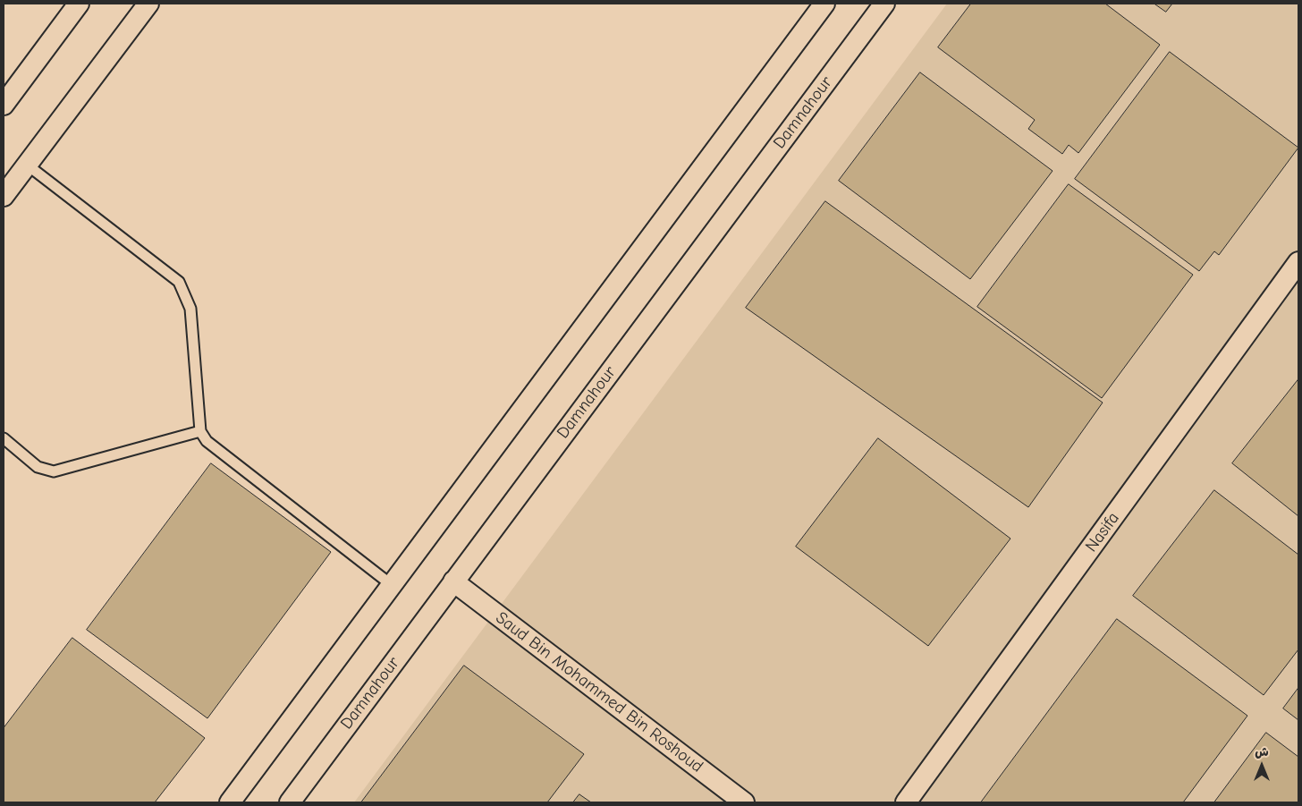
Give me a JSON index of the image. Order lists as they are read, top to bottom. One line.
{"streets":{"street":["Damnahour","Nasifa","Saud Bin Mohammed Bin Roshoud"]},"crossings":[["Damnahour","Saud Bin Mohammed Bin Roshoud"]],"north":"top"}
